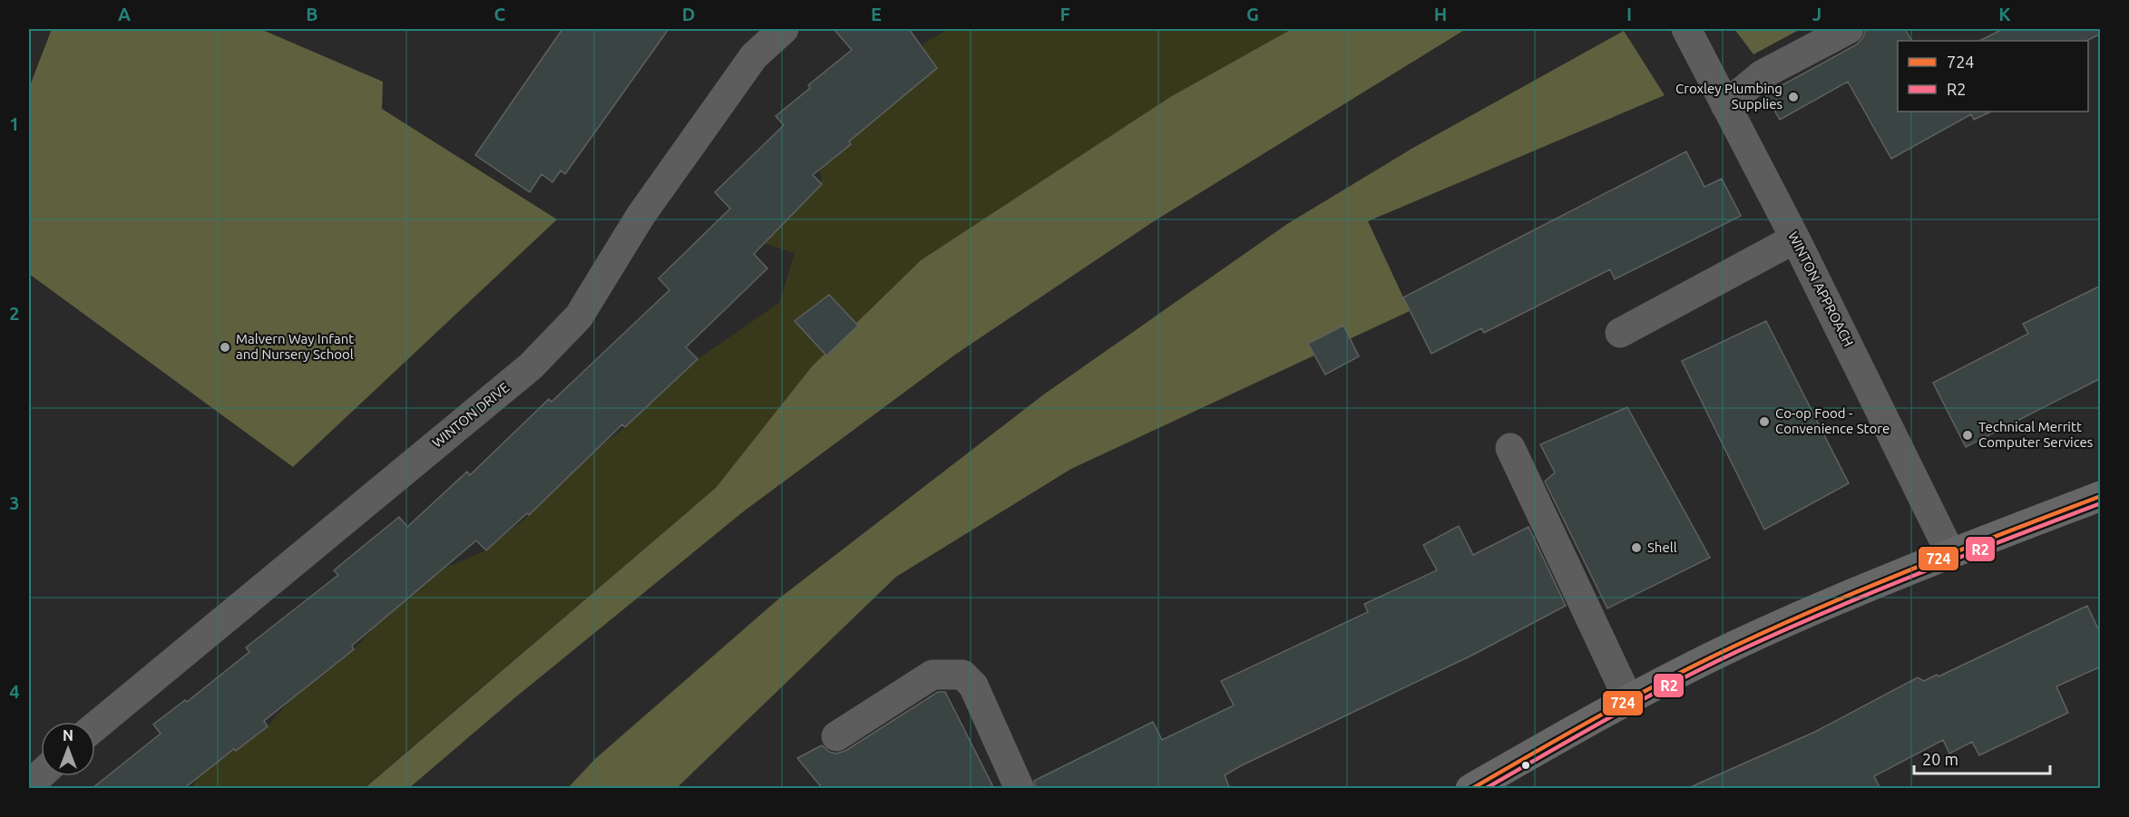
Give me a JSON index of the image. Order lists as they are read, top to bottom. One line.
{"streets":{"street":["WINTON APPROACH","WINTON DRIVE"]},"places":["Croxley Plumbing Supplies","Malvern Way Infant and Nursery School","Co-op Food - Convenience Store","Technical Merritt Computer Services","Shell"],"lines":["transit line 724","transit line R2"],"legend":["724","R2"],"scale_bar":"20 m","north":"top","grid":{"columns":["A","B","C","D","E","F","G","H","I","J","K"],"rows":["1","2","3","4"]}}
